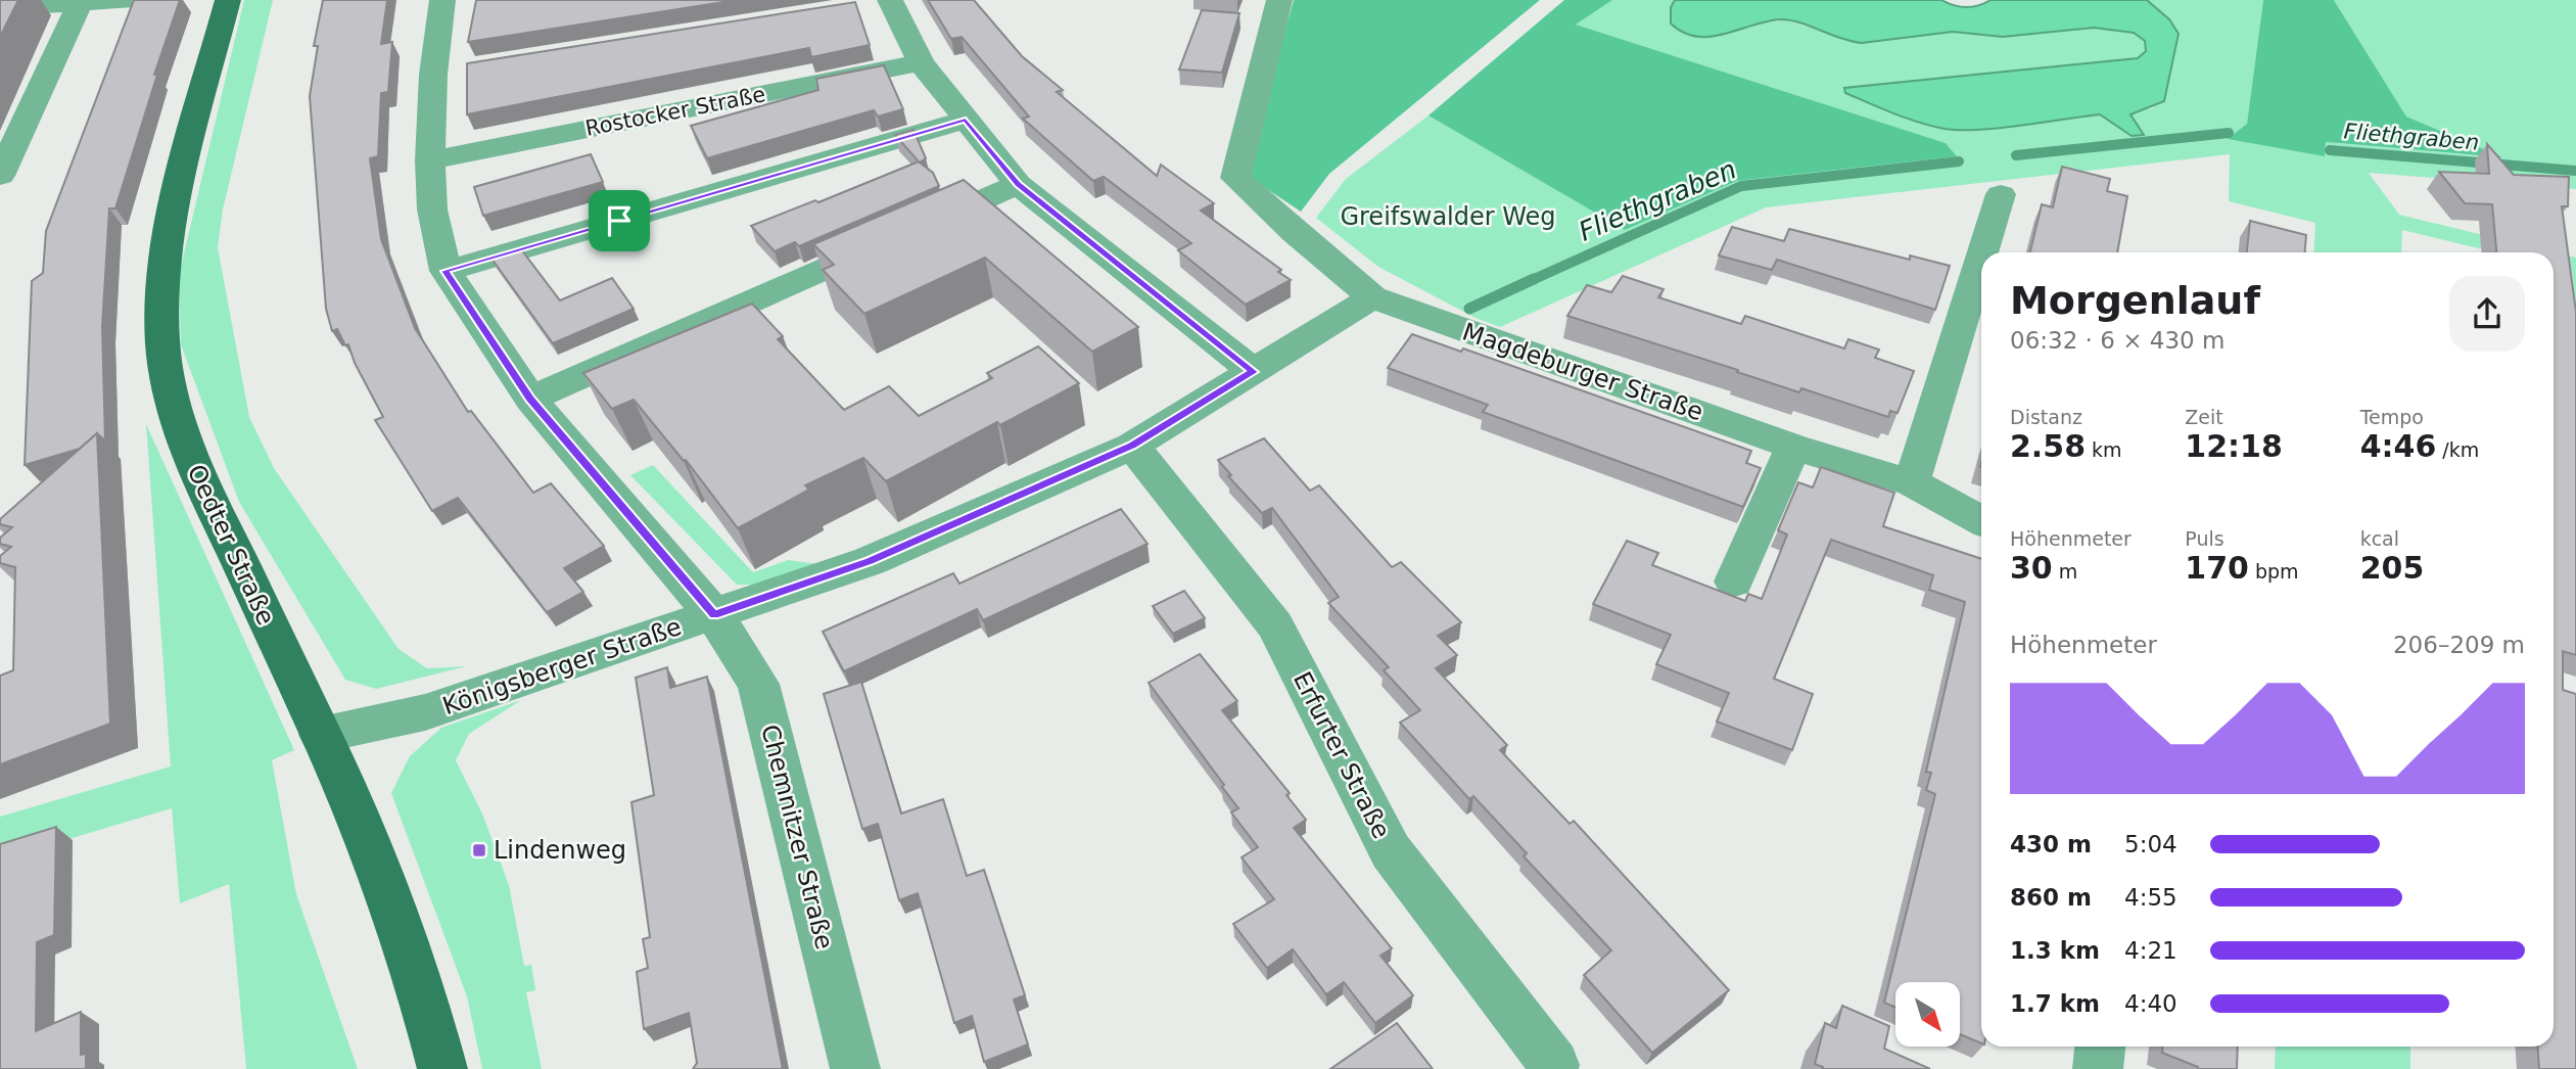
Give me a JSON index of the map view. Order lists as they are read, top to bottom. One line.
{"streets":{"main road":["Oedter Straße"],"street":["Rostocker Straße","Magdeburger Straße","Königsberger Straße","Erfurter Straße","Chemnitzer Straße"]},"crossings":[["Magdeburger Straße","Königsberger Straße"],["Oedter Straße","Königsberger Straße"],["Königsberger Straße","Erfurter Straße"],["Königsberger Straße","Chemnitzer Straße"]],"water":["Fliethgraben"],"parks":["Greifswalder Weg"],"places":{"transit":["Lindenweg"]},"north":"bottom right","page":{"heading":["Morgenlauf","06:32 · 6 × 430 m"],"stats":[["Distanz","2.58 km"],["Zeit","12:18"],["Tempo","4:46 /km"],["Höhenmeter","30 m"],["Puls","170 bpm"],["kcal","205"]],"chart":["Höhenmeter","206–209 m"],"list":[{"name":"430 m","note":"5:04"},{"name":"860 m","note":"4:55"},{"name":"1.3 km","note":"4:21"},{"name":"1.7 km","note":"4:40"}]}}
